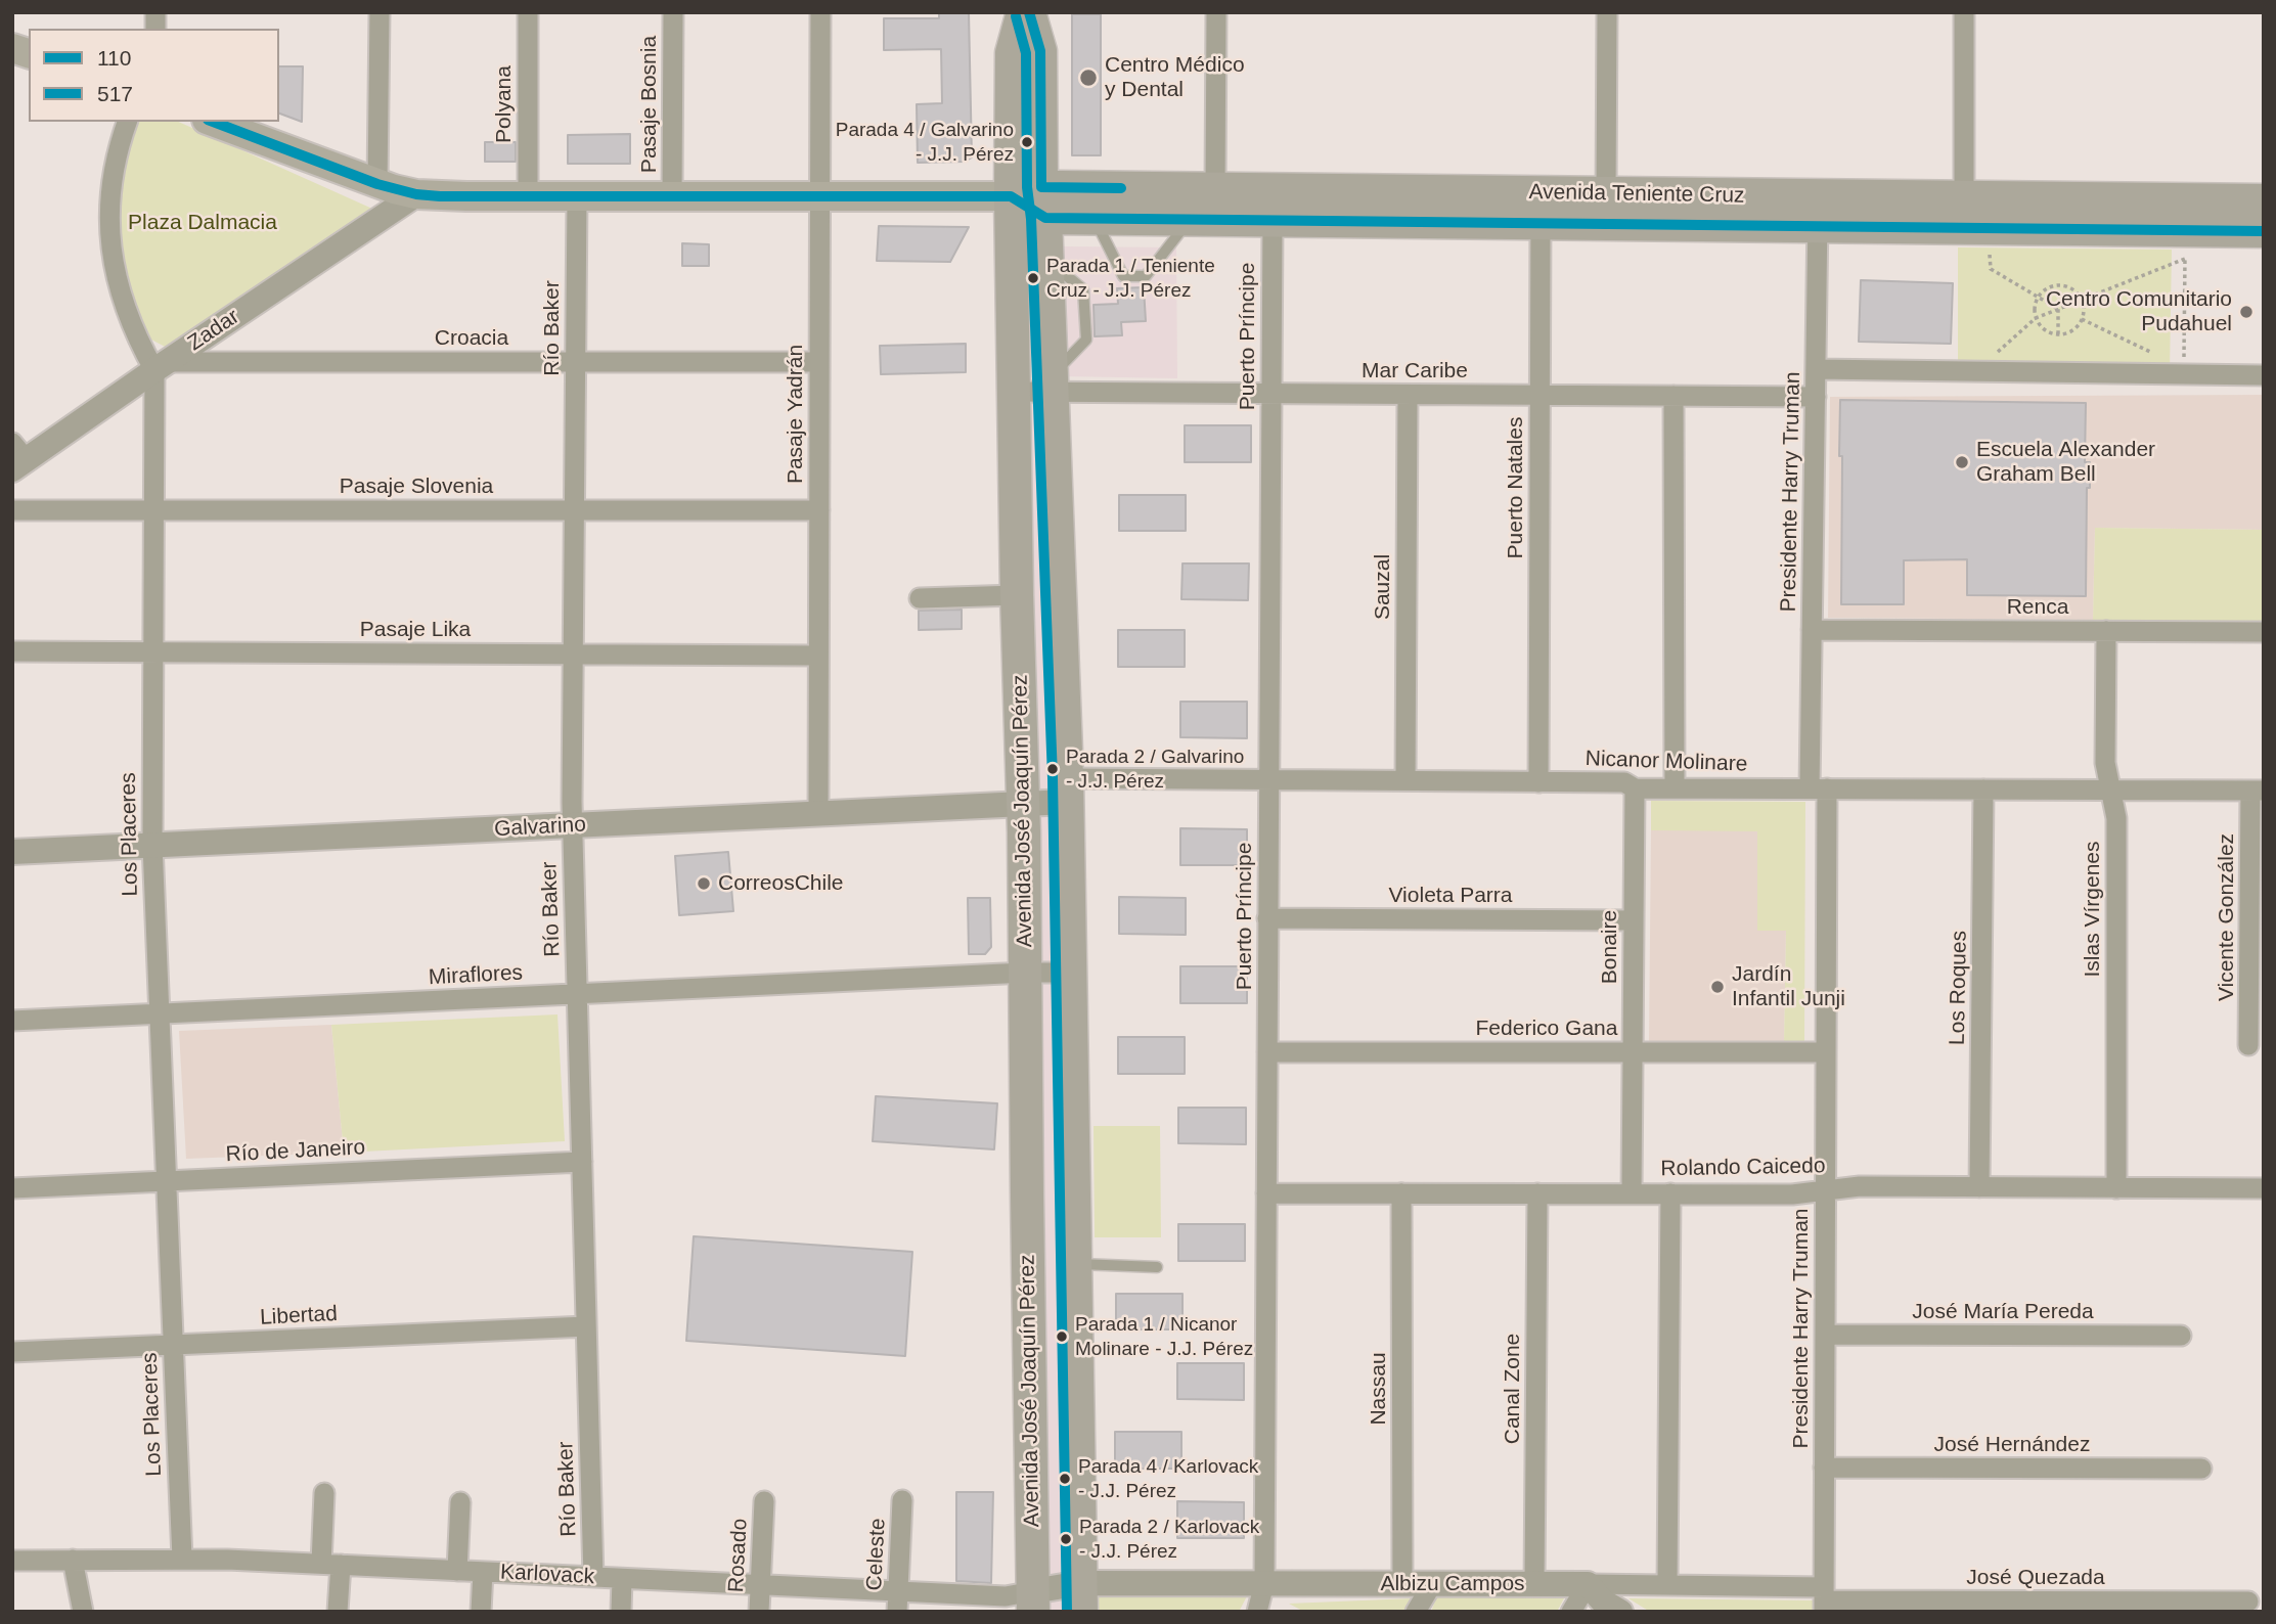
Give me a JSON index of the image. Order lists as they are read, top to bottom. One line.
{"streets":{"main road":["Avenida Teniente Cruz","Avenida José Joaquín Pérez"],"street":["Polyana","Pasaje Bosnia","Río Baker","Zadar","Puerto Príncipe","Croacia","Mar Caribe","Pasaje Yadrán","Pasaje Slovenia","Puerto Natales","Presidente Harry Truman","Sauzal","Renca","Pasaje Lika","Nicanor Molinare","Galvarino","Los Placeres","Violeta Parra","Islas Vírgenes","Vicente González","Bonaire","Miraflores","Los Roques","Federico Gana","Río de Janeiro","Rolando Caicedo","José María Pereda","Libertad","Nassau","Canal Zone","José Hernández","Celeste","Rosado","Karlovack","José Quezada","Albizu Campos"]},"crossings":[["Avenida Teniente Cruz","Puerto Príncipe"],["Avenida Teniente Cruz","Puerto Natales"],["Avenida Teniente Cruz","Presidente Harry Truman"],["Avenida Teniente Cruz","Avenida José Joaquín Pérez"],["Río Baker","Croacia"],["Río Baker","Pasaje Slovenia"],["Río Baker","Pasaje Lika"],["Río Baker","Galvarino"],["Río Baker","Miraflores"],["Río Baker","Río de Janeiro"],["Río Baker","Libertad"],["Río Baker","Karlovack"],["Zadar","Croacia"],["Zadar","Los Placeres"],["Puerto Príncipe","Mar Caribe"],["Puerto Príncipe","Nicanor Molinare"],["Puerto Príncipe","Violeta Parra"],["Puerto Príncipe","Federico Gana"],["Puerto Príncipe","Rolando Caicedo"],["Puerto Príncipe","Albizu Campos"],["Croacia","Pasaje Yadrán"],["Croacia","Los Placeres"],["Mar Caribe","Puerto Natales"],["Mar Caribe","Presidente Harry Truman"],["Mar Caribe","Sauzal"],["Mar Caribe","Avenida José Joaquín Pérez"],["Pasaje Yadrán","Pasaje Slovenia"],["Pasaje Yadrán","Pasaje Lika"],["Pasaje Yadrán","Galvarino"],["Pasaje Slovenia","Los Placeres"],["Puerto Natales","Nicanor Molinare"],["Presidente Harry Truman","Renca"],["Presidente Harry Truman","Nicanor Molinare"],["Presidente Harry Truman","Federico Gana"],["Presidente Harry Truman","Rolando Caicedo"],["Presidente Harry Truman","José María Pereda"],["Presidente Harry Truman","José Hernández"],["Presidente Harry Truman","José Quezada"],["Presidente Harry Truman","Albizu Campos"],["Sauzal","Nicanor Molinare"],["Renca","Islas Vírgenes"],["Pasaje Lika","Los Placeres"],["Nicanor Molinare","Avenida José Joaquín Pérez"],["Nicanor Molinare","Galvarino"],["Nicanor Molinare","Islas Vírgenes"],["Nicanor Molinare","Vicente González"],["Nicanor Molinare","Bonaire"],["Nicanor Molinare","Los Roques"],["Avenida José Joaquín Pérez","Galvarino"],["Avenida José Joaquín Pérez","Miraflores"],["Avenida José Joaquín Pérez","Karlovack"],["Avenida José Joaquín Pérez","Albizu Campos"],["Galvarino","Los Placeres"],["Los Placeres","Miraflores"],["Los Placeres","Río de Janeiro"],["Los Placeres","Libertad"],["Los Placeres","Karlovack"],["Violeta Parra","Bonaire"],["Islas Vírgenes","Rolando Caicedo"],["Bonaire","Federico Gana"],["Bonaire","Rolando Caicedo"],["Los Roques","Rolando Caicedo"],["Rolando Caicedo","Nassau"],["Rolando Caicedo","Canal Zone"],["Nassau","Albizu Campos"],["Canal Zone","Albizu Campos"],["Celeste","Karlovack"],["Rosado","Karlovack"],["Karlovack","Albizu Campos"],["José Quezada","Albizu Campos"]],"parks":["Plaza Dalmacia"],"places":["Centro Médico y Dental","Parada 4 / Galvarino - J.J. Pérez","Parada 1 / Teniente Cruz - J.J. Pérez","Centro Comunitario Pudahuel","Escuela Alexander Graham Bell","Parada 2 / Galvarino - J.J. Pérez","CorreosChile","Jardín Infantil Junji","Parada 1 / Nicanor Molinare - J.J. Pérez","Parada 4 / Karlovack - J.J. Pérez","Parada 2 / Karlovack - J.J. Pérez"],"lines":["transit line 110","transit line 517"],"legend":["110","517"]}
